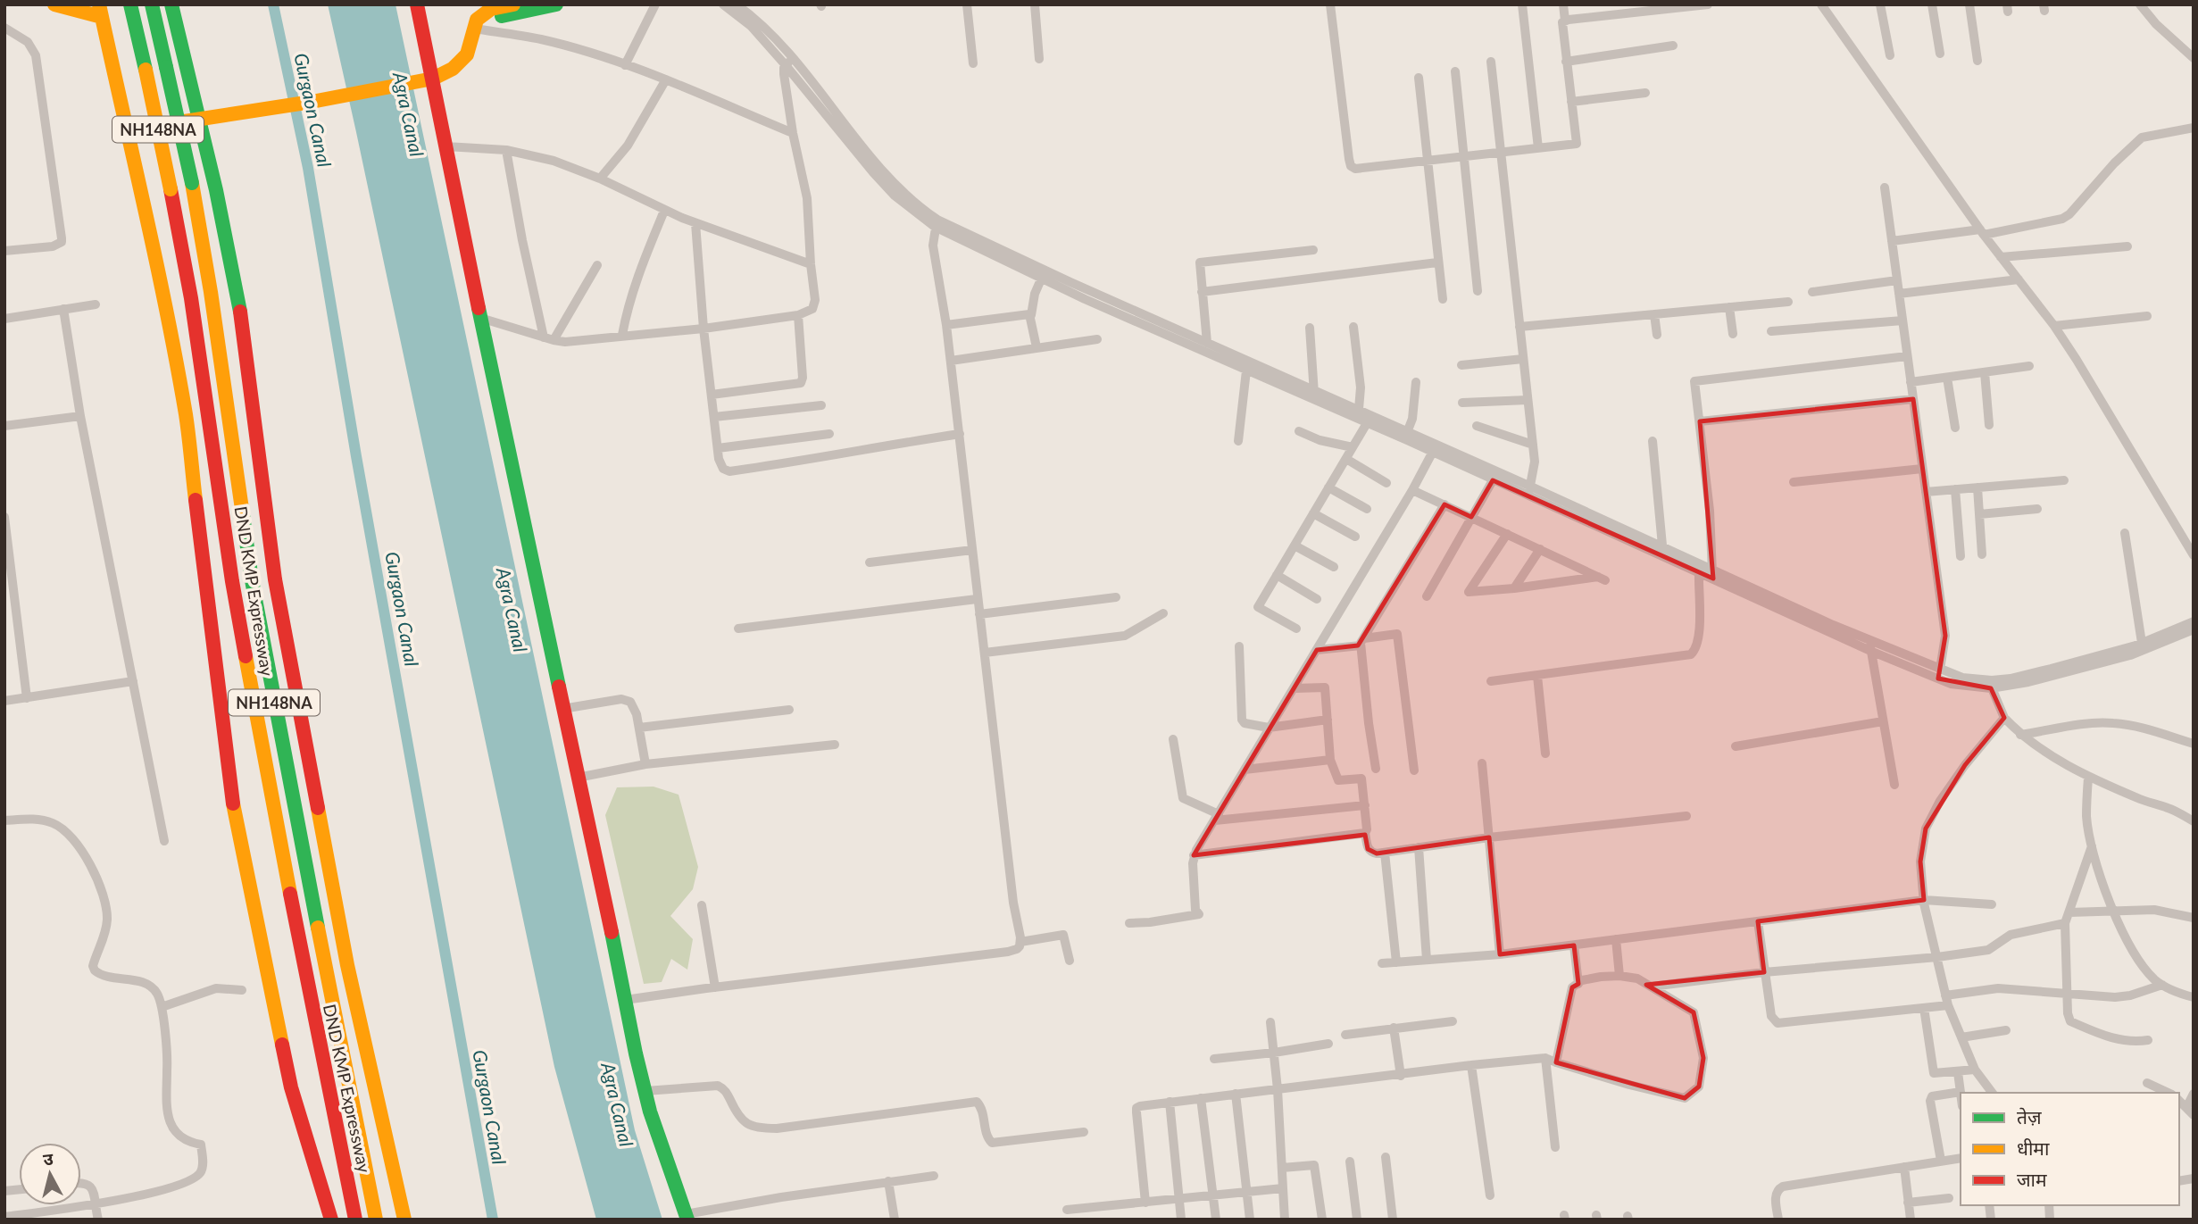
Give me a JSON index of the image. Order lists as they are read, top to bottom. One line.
{"streets":{"main road":["NH148NA","DND KMP Expressway"]},"water":["Gurgaon Canal","Agra Canal"],"legend":["तेज़","धीमा","जाम"],"north":"top"}
